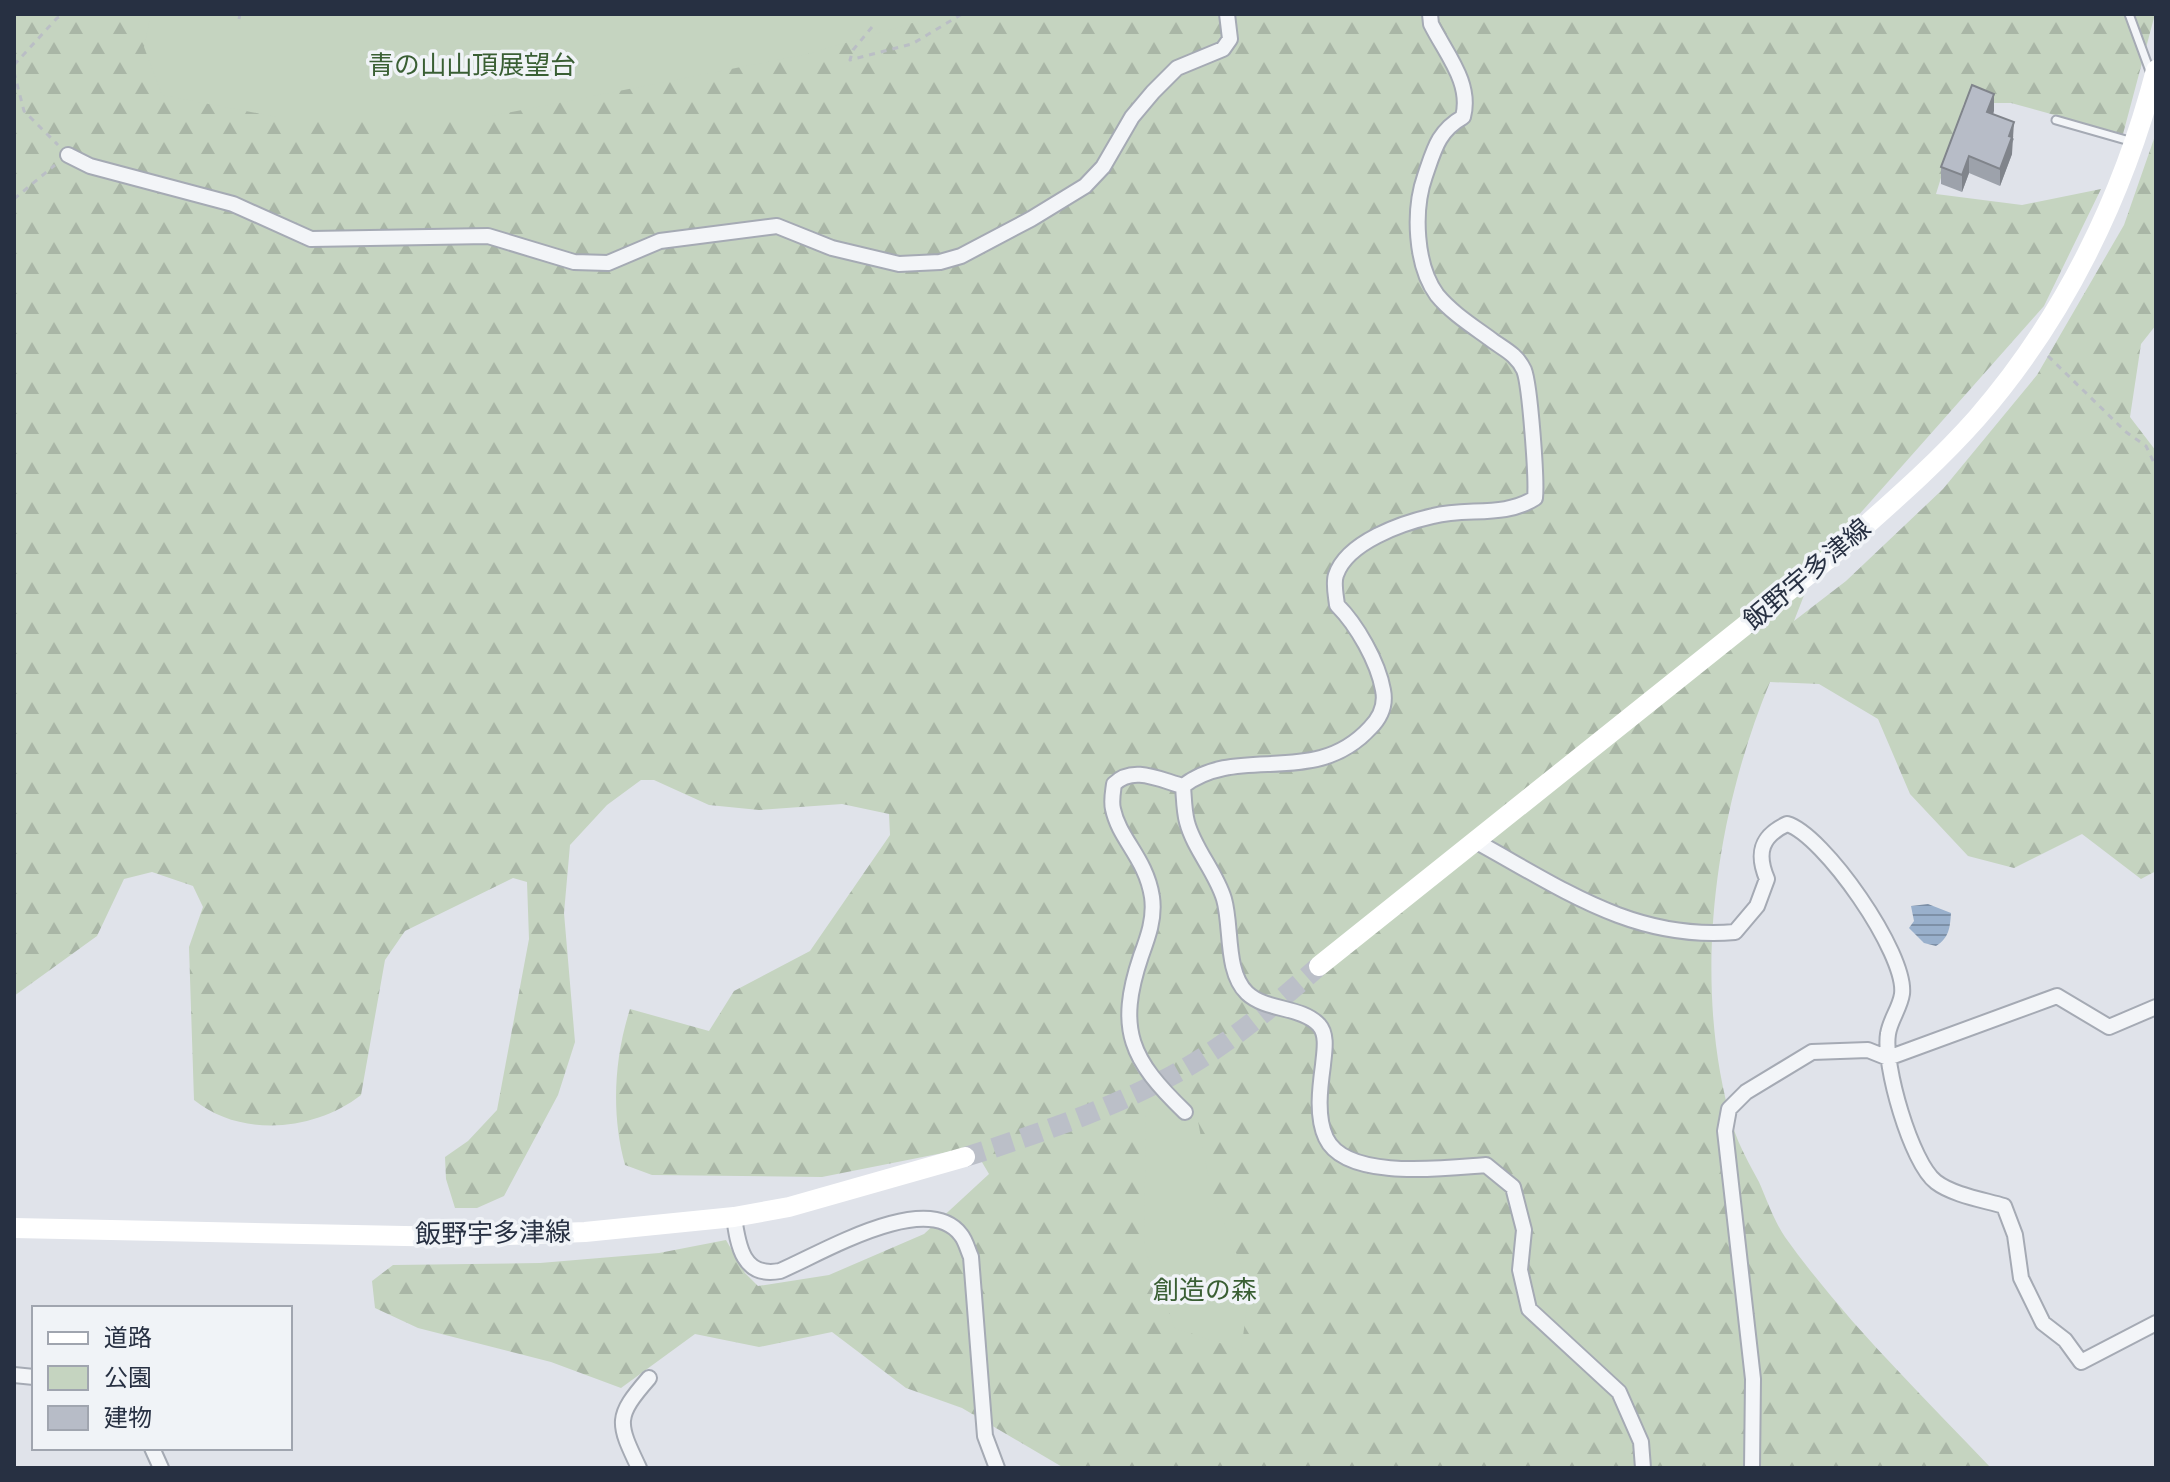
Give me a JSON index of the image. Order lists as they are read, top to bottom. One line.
{"streets":{"main road":["飯野宇多津線"]},"parks":["青の山山頂展望台","創造の森"],"legend":["道路","公園","建物"]}
